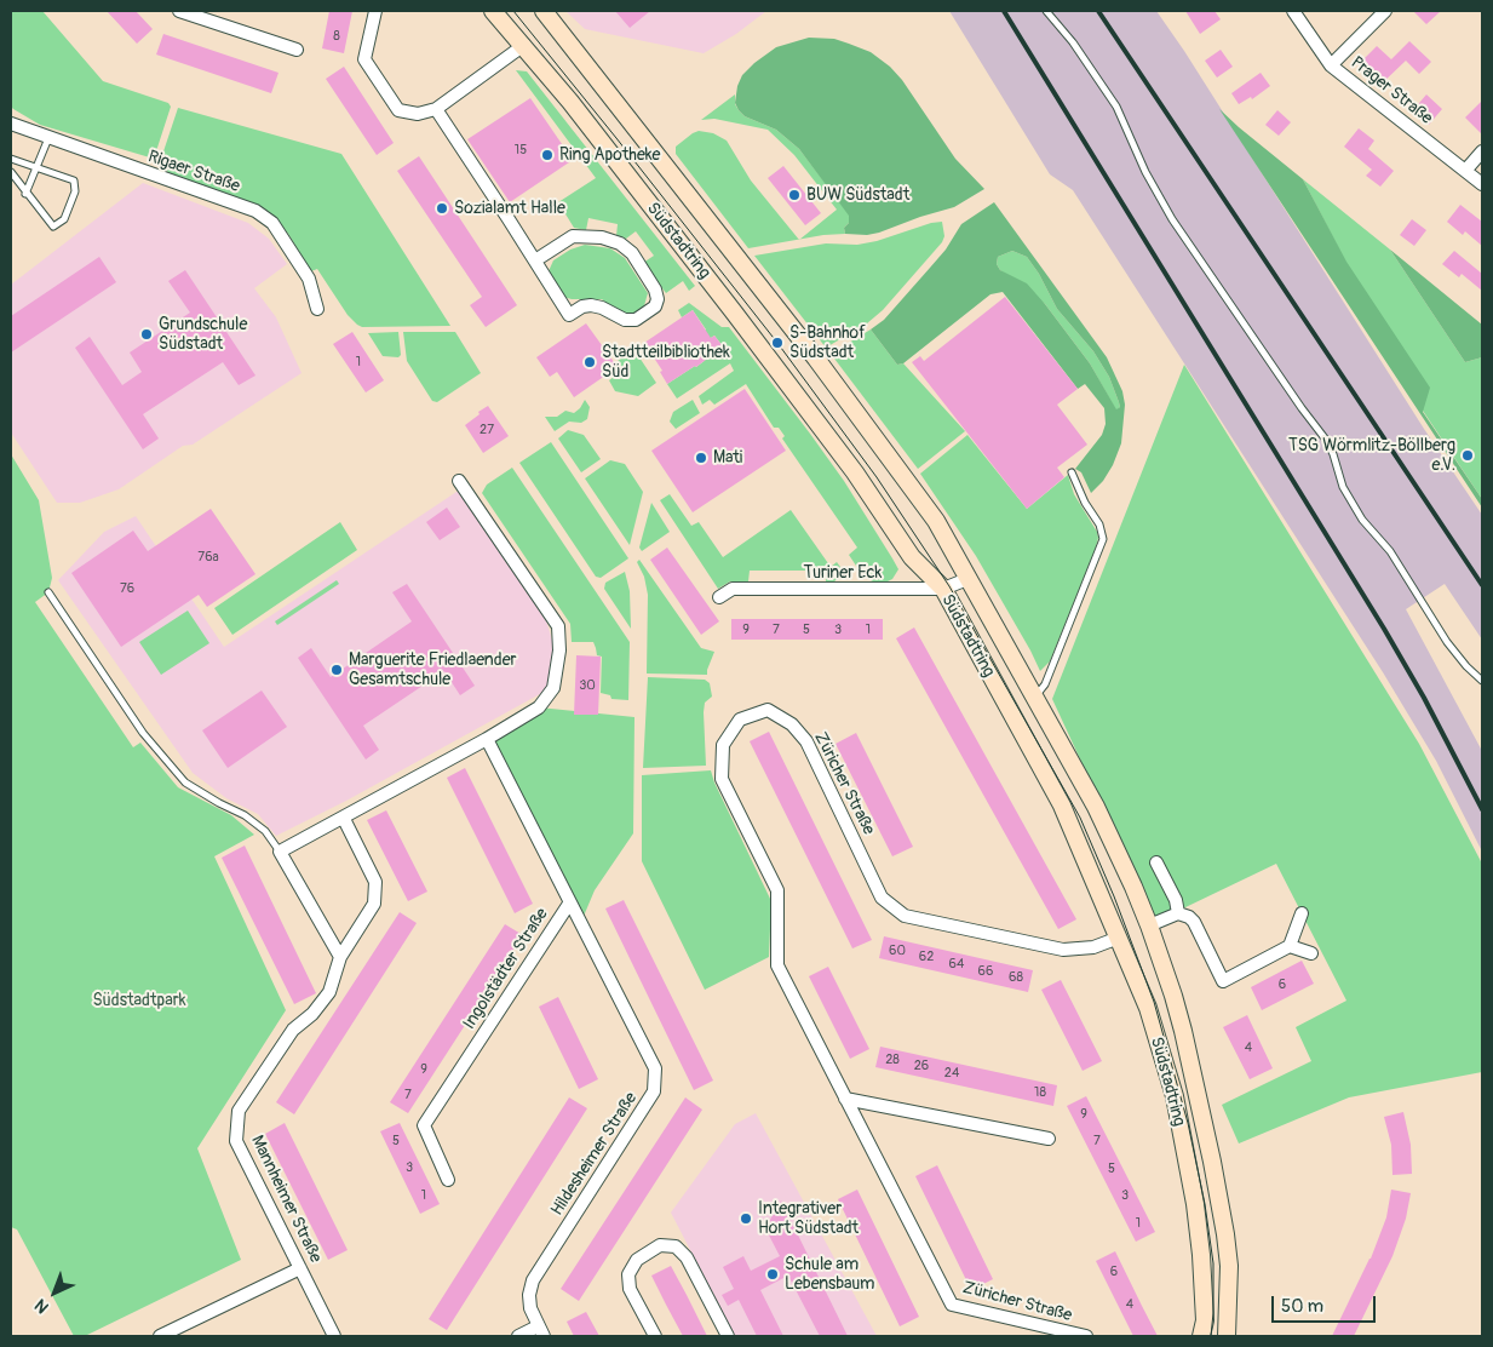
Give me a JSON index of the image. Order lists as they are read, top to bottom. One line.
{"streets":{"street":["Prager Straße","Rigaer Straße","Südstadtring","Turiner Eck","Züricher Straße","Ingolstädter Straße","Hildesheimer Straße","Mannheimer Straße"]},"crossings":[["Südstadtring","Turiner Eck"],["Südstadtring","Züricher Straße"],["Ingolstädter Straße","Hildesheimer Straße"]],"parks":["Südstadtpark"],"places":["Ring Apotheke","BUW Südstadt","Sozialamt Halle","Grundschule Südstadt","S-Bahnhof Südstadt","Stadtteilbibliothek Süd","TSG Wörmlitz-Böllberg e.V.","Mati","Marguerite Friedlaender Gesamtschule","Integrativer Hort Südstadt","Schule am Lebensbaum"],"house_numbers":["8","15","1","27","76a","76","9","7","5","3","1","30","60","62","64","66","68","6","4","28","26","9","24","18","7","9","5","7","3","5","1","3","1","6","4"],"scale_bar":"50 m","north":"bottom left"}
